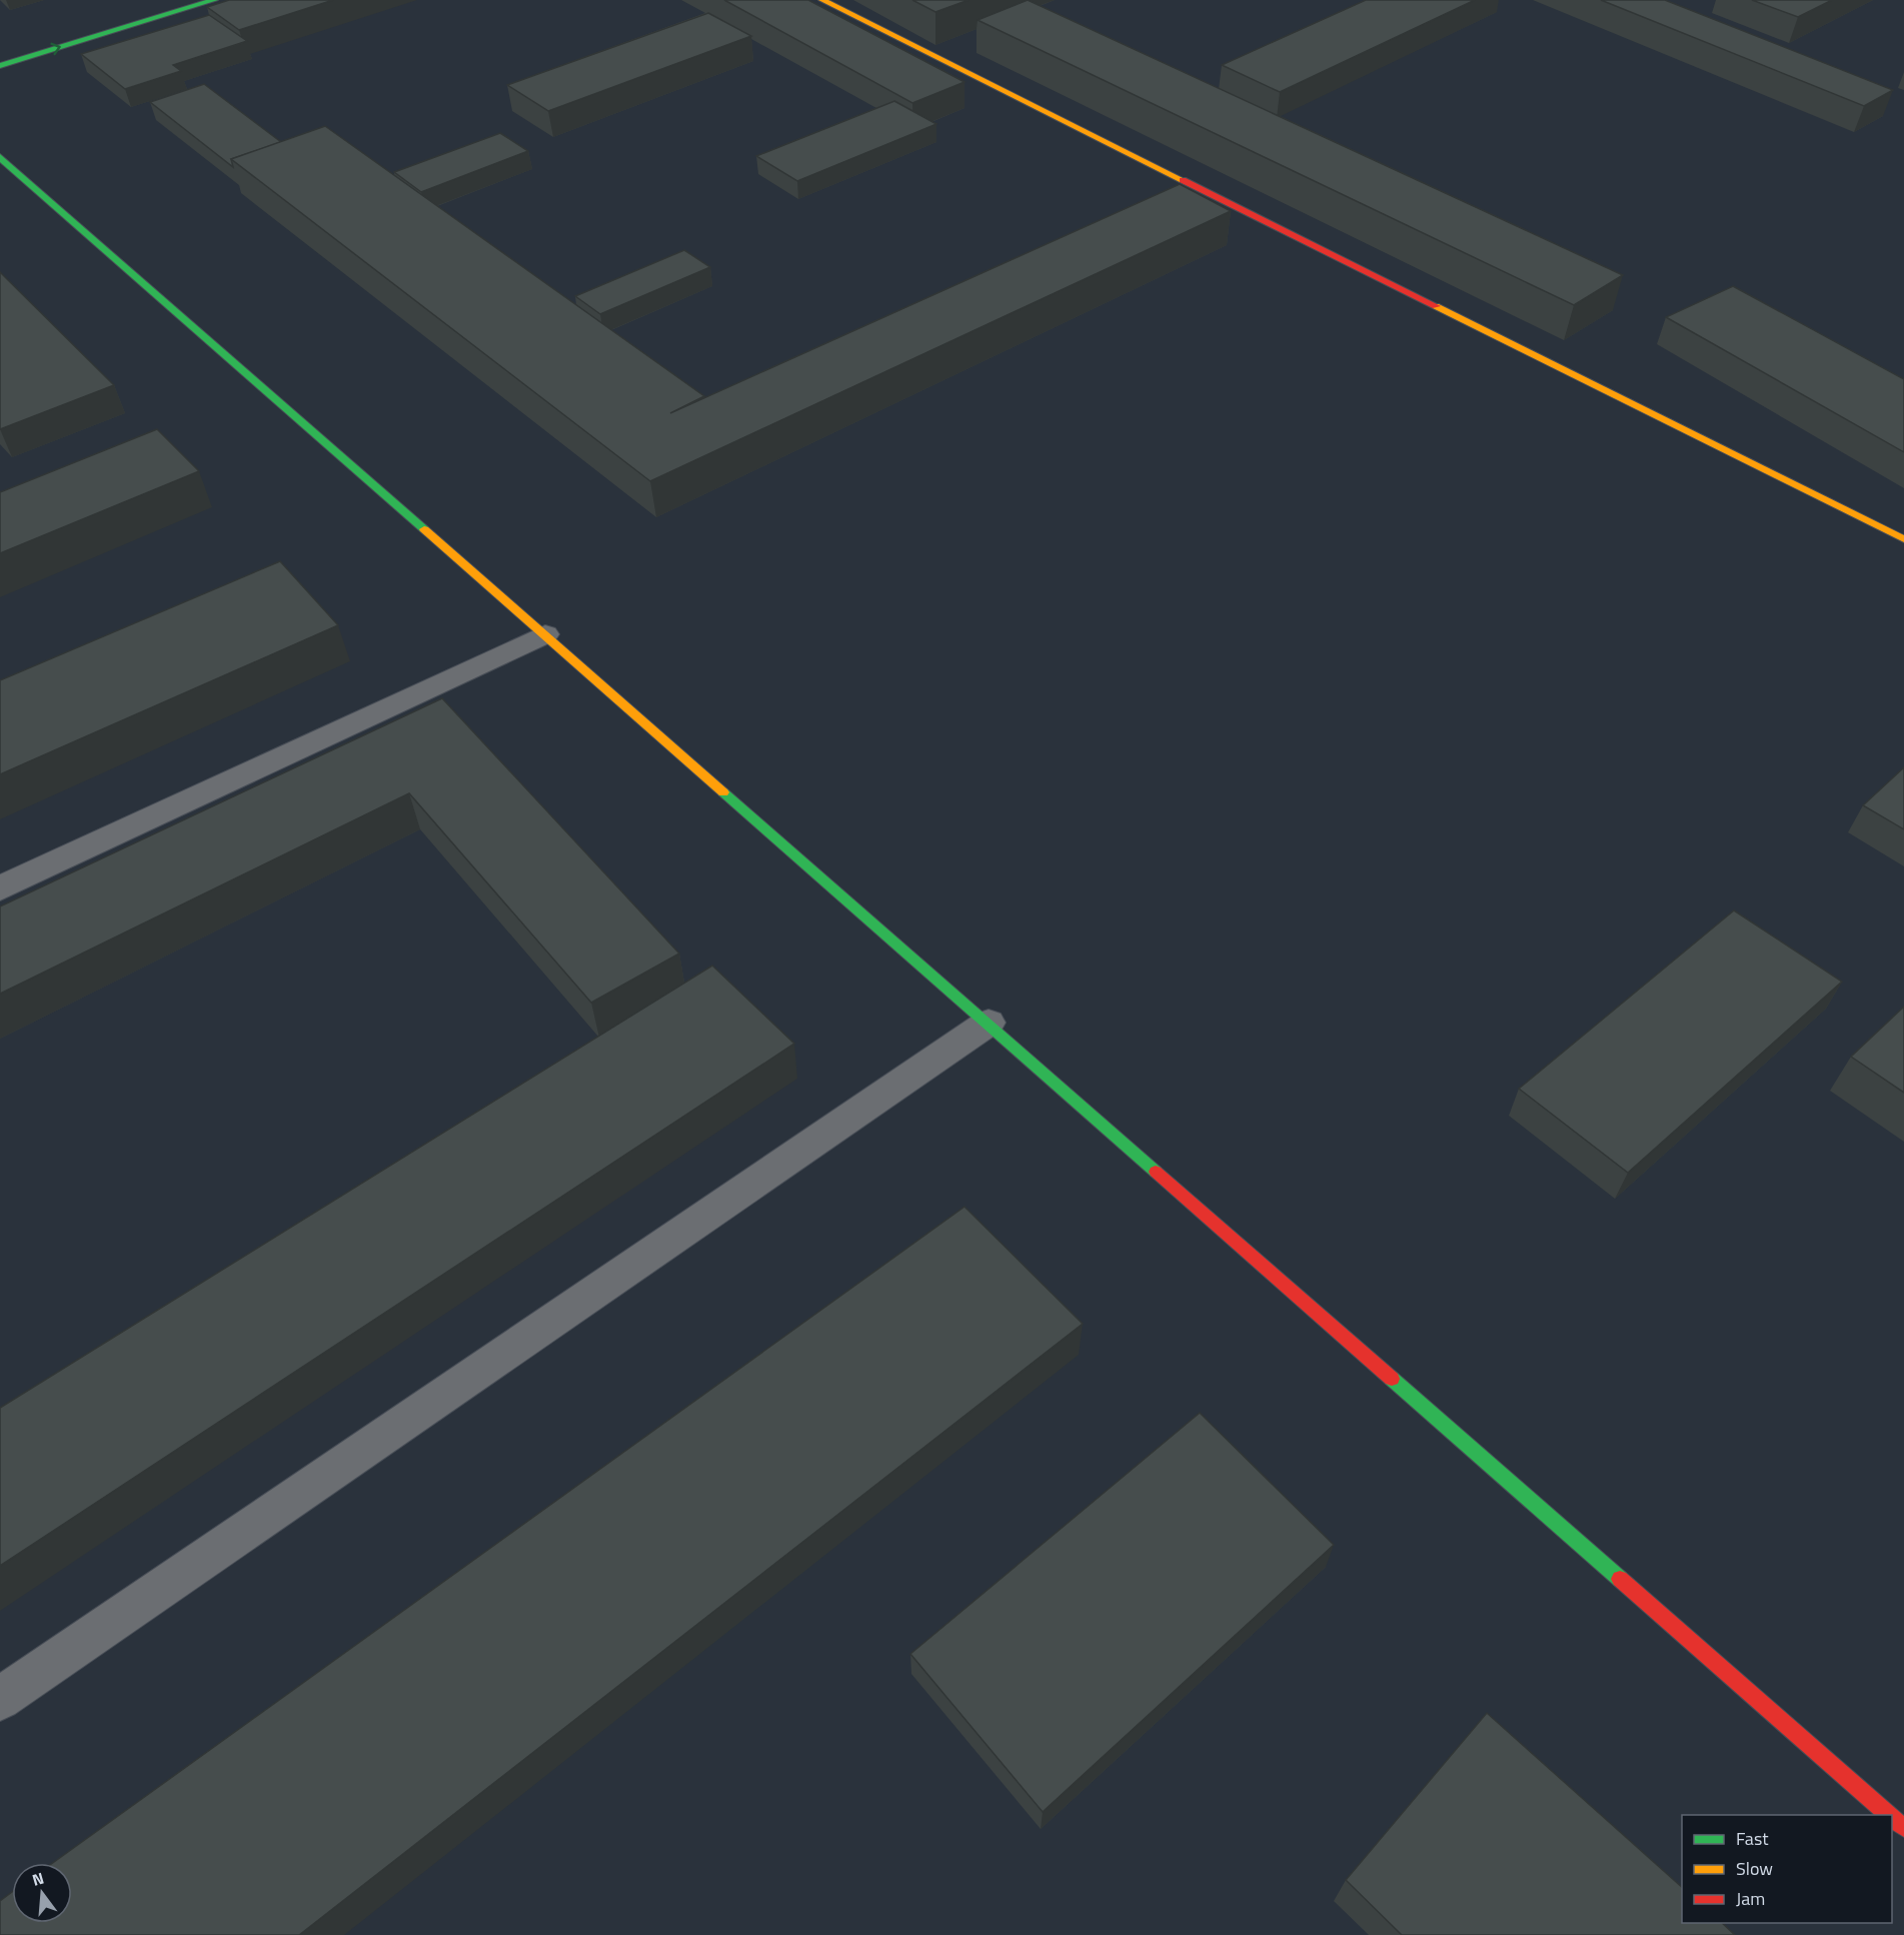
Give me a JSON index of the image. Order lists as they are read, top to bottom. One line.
{"legend":["Fast","Slow","Jam"],"north":"top"}
